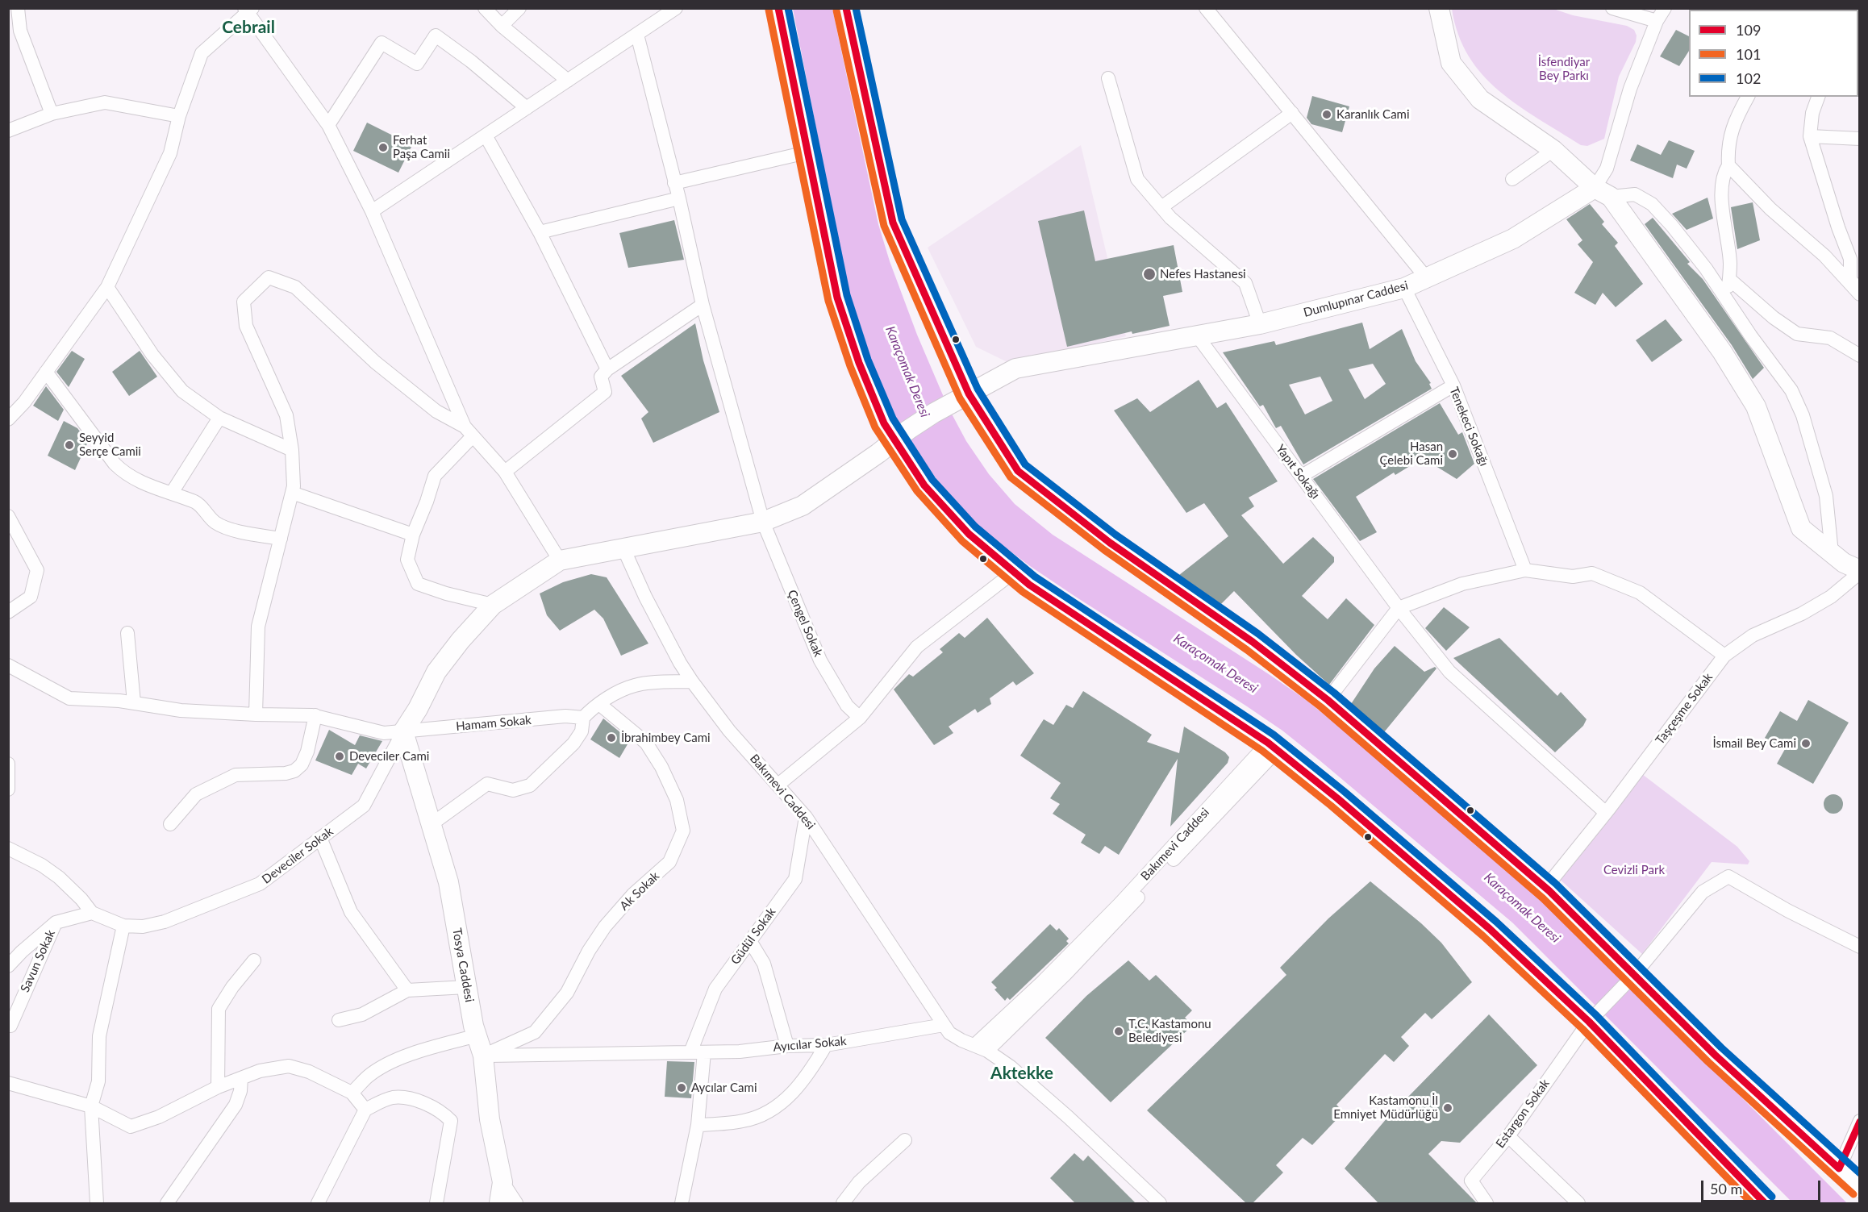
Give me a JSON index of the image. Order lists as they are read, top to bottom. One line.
{"streets":{"main road":["Dumlupınar Caddesi","Tosya Caddesi"],"street":["Tenekeci Sokağı","Yapıt Sokağı","Çengel Sokak","Taşçeşme Sokak","Hamam Sokak","Bakımevi Caddesi","Deveciler Sokak","Ak Sokak","Güdül Sokak","Savun Sokak","Ayıcılar Sokak","Estargon Sokak"]},"crossings":[["Dumlupınar Caddesi","Tenekeci Sokağı"],["Dumlupınar Caddesi","Yapıt Sokağı"],["Dumlupınar Caddesi","Çengel Sokak"],["Dumlupınar Caddesi","Bakımevi Caddesi"],["Yapıt Sokağı","Taşçeşme Sokak"],["Hamam Sokak","Deveciler Sokak"],["Hamam Sokak","Tosya Caddesi"],["Bakımevi Caddesi","Güdül Sokak"],["Bakımevi Caddesi","Ayıcılar Sokak"],["Deveciler Sokak","Tosya Caddesi"],["Ak Sokak","Tosya Caddesi"],["Ak Sokak","Ayıcılar Sokak"],["Güdül Sokak","Ayıcılar Sokak"],["Tosya Caddesi","Ayıcılar Sokak"]],"districts":["Cebrail","Aktekke"],"water":["Karaçomak Deresi"],"parks":["İsfendiyar Bey Parkı","Cevizli Park"],"places":["Karanlık Cami","Ferhat Paşa Camii","Nefes Hastanesi","Seyyid Serçe Camii","Hasan Çelebi Cami","İbrahimbey Cami","İsmail Bey Cami","Deveciler Cami","T.C. Kastamonu Belediyesi","Aycılar Cami","Kastamonu İl Emniyet Müdürlüğü"],"lines":["transit line 109","transit line 102","transit line 101"],"legend":["109","101","102"],"scale_bar":"50 m"}
